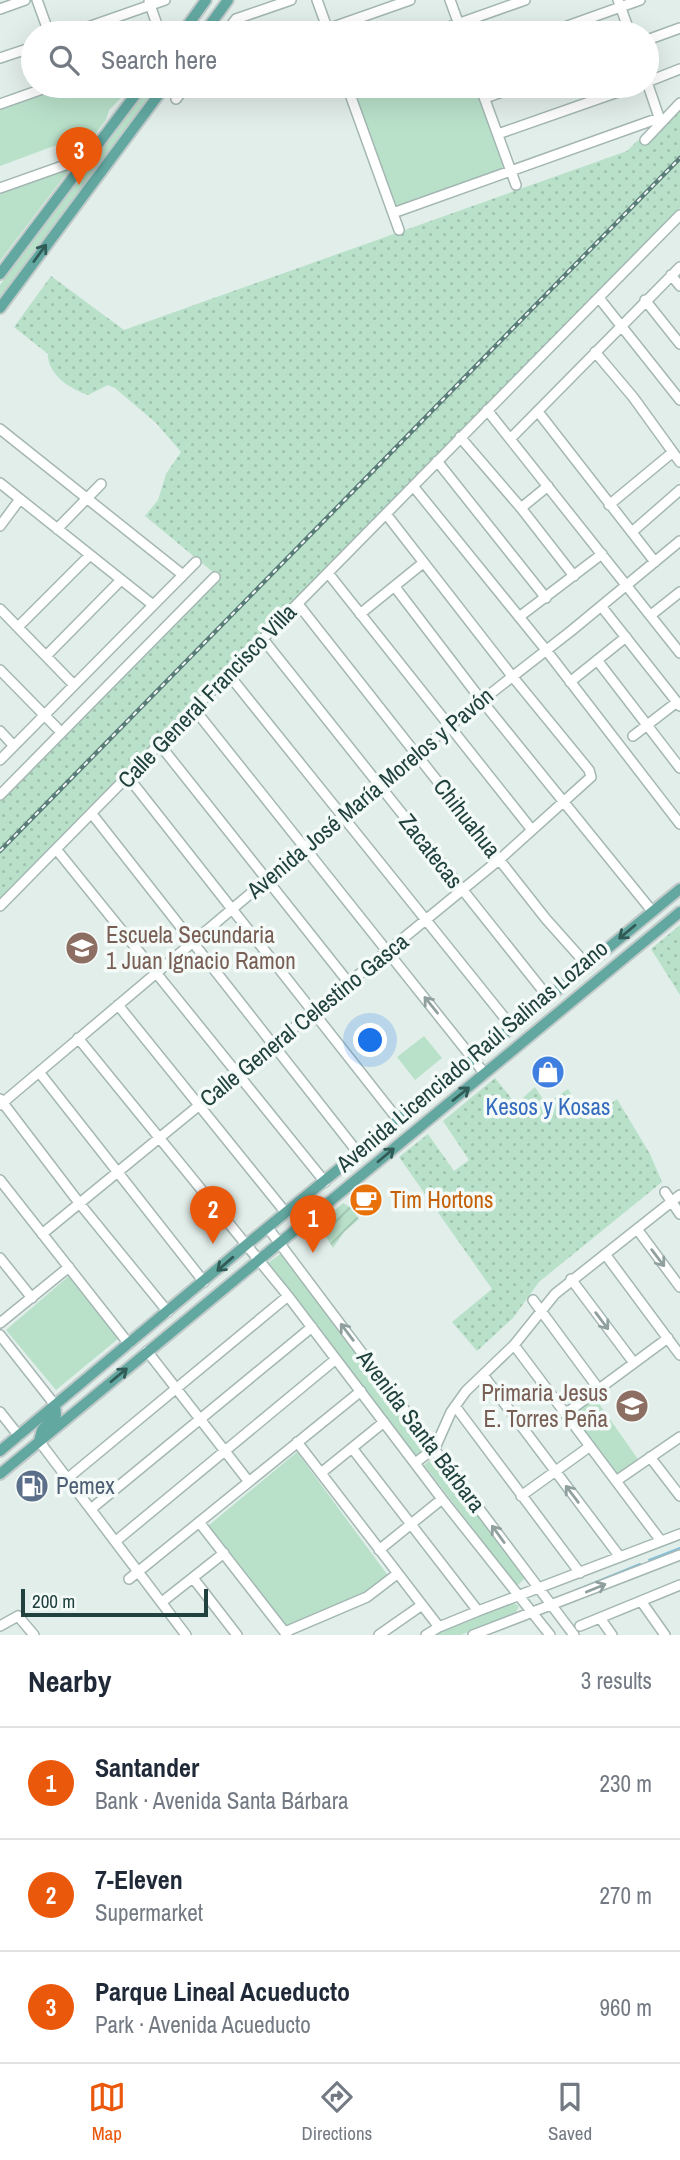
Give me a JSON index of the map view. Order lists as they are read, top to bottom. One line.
{"streets":{"main road":["Avenida Licenciado Raúl Salinas Lozano"],"street":["Calle General Francisco Villa","Avenida José María Morelos y Pavón","Chihuahua","Zacatecas","Calle General Celestino Gasca","Avenida Santa Bárbara"]},"crossings":[["Calle General Francisco Villa","Chihuahua"],["Calle General Francisco Villa","Zacatecas"],["Avenida José María Morelos y Pavón","Chihuahua"],["Avenida José María Morelos y Pavón","Zacatecas"],["Avenida José María Morelos y Pavón","Calle General Celestino Gasca"],["Avenida José María Morelos y Pavón","Avenida Santa Bárbara"],["Chihuahua","Calle General Celestino Gasca"],["Chihuahua","Avenida Licenciado Raúl Salinas Lozano"],["Zacatecas","Calle General Celestino Gasca"],["Zacatecas","Avenida Licenciado Raúl Salinas Lozano"],["Calle General Celestino Gasca","Avenida Santa Bárbara"],["Avenida Licenciado Raúl Salinas Lozano","Avenida Santa Bárbara"]],"places":{"school or university":["Escuela Secundaria 1 Juan Ignacio Ramon","Primaria Jesus E. Torres Peña"],"shop":["Kesos y Kosas"],"cafe":["Tim Hortons"],"fuel station":["Pemex"]},"scale_bar":"200 m","page":{"search":"Search here","pins":["3","2","1"],"scale":"200 m","heading":["Nearby","3 results"],"list":[{"mark":"1","name":"Santander","note":"Bank · Avenida Santa Bárbara","value":"230 m"},{"mark":"2","name":"7-Eleven","note":"Supermarket","value":"270 m"},{"mark":"3","name":"Parque Lineal Acueducto","note":"Park · Avenida Acueducto","value":"960 m"}],"nav":["Map","Directions","Saved"]}}
